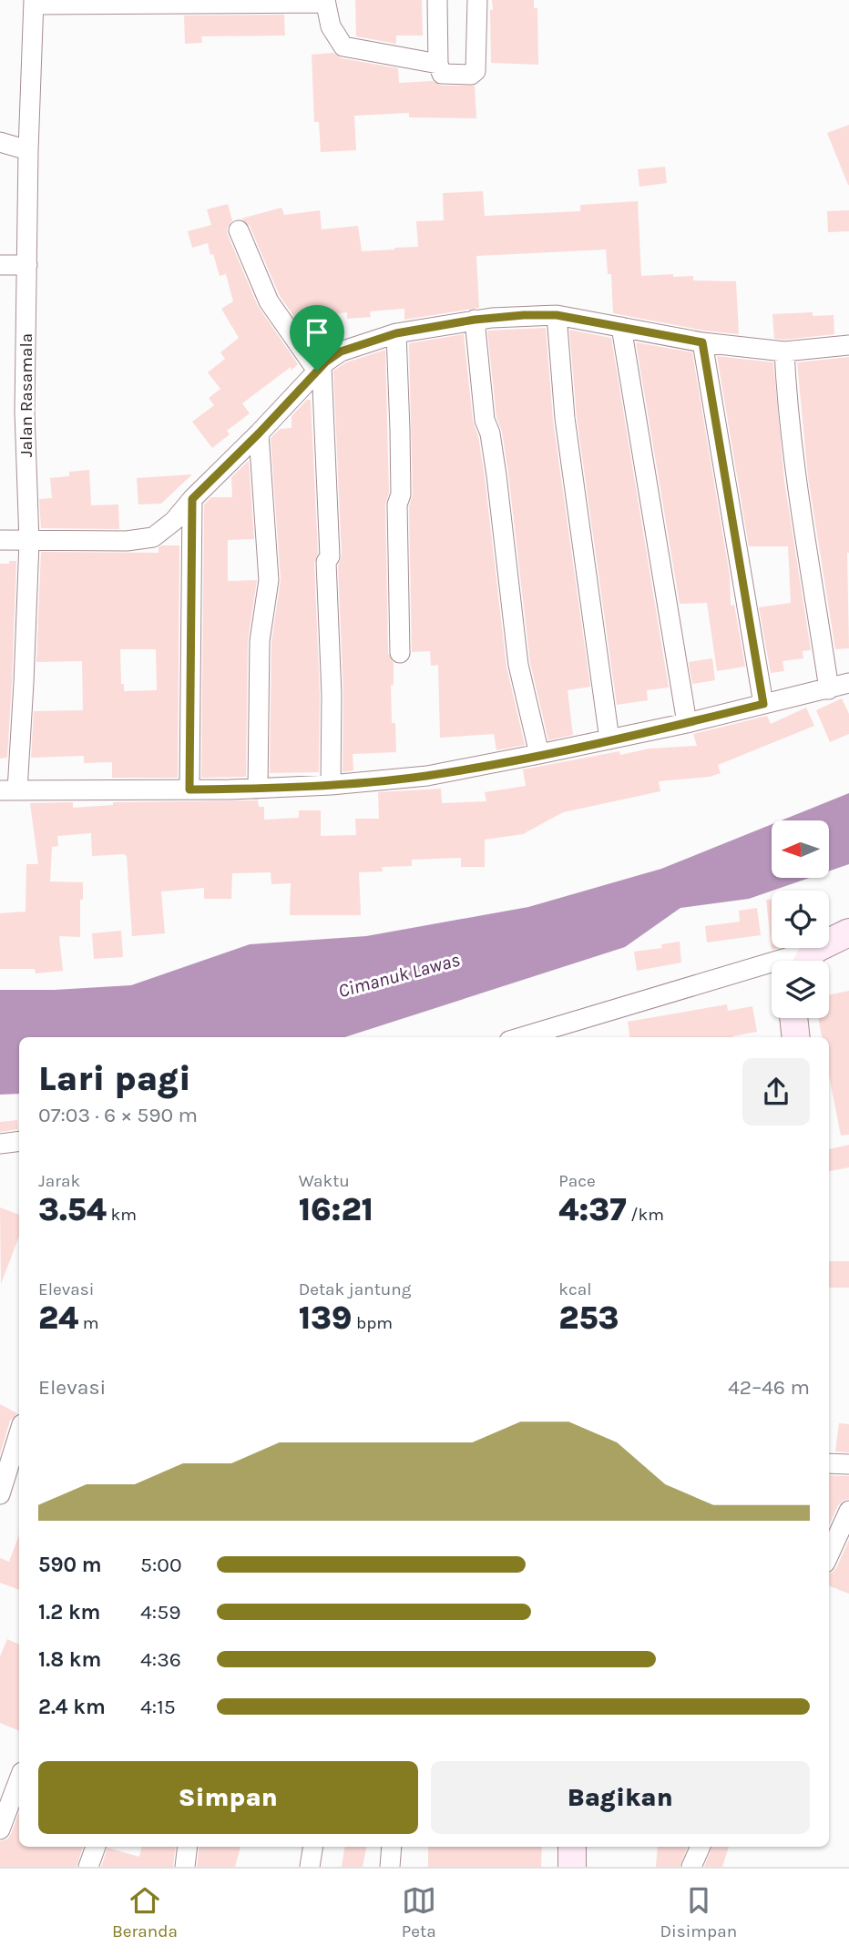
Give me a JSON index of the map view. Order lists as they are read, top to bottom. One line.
{"streets":{"street":["Jalan Rasamala"]},"water":["Cimanuk Lawas"],"north":"left","page":{"heading":["Lari pagi","07:03 · 6 × 590 m"],"stats":[["Jarak","3.54 km"],["Waktu","16:21"],["Pace","4:37 /km"],["Elevasi","24 m"],["Detak jantung","139 bpm"],["kcal","253"]],"chart":["Elevasi","42–46 m"],"list":[{"name":"590 m","note":"5:00"},{"name":"1.2 km","note":"4:59"},{"name":"1.8 km","note":"4:36"},{"name":"2.4 km","note":"4:15"}],"buttons":["Simpan","Bagikan"],"tabs":["Beranda","Peta","Disimpan"]}}
